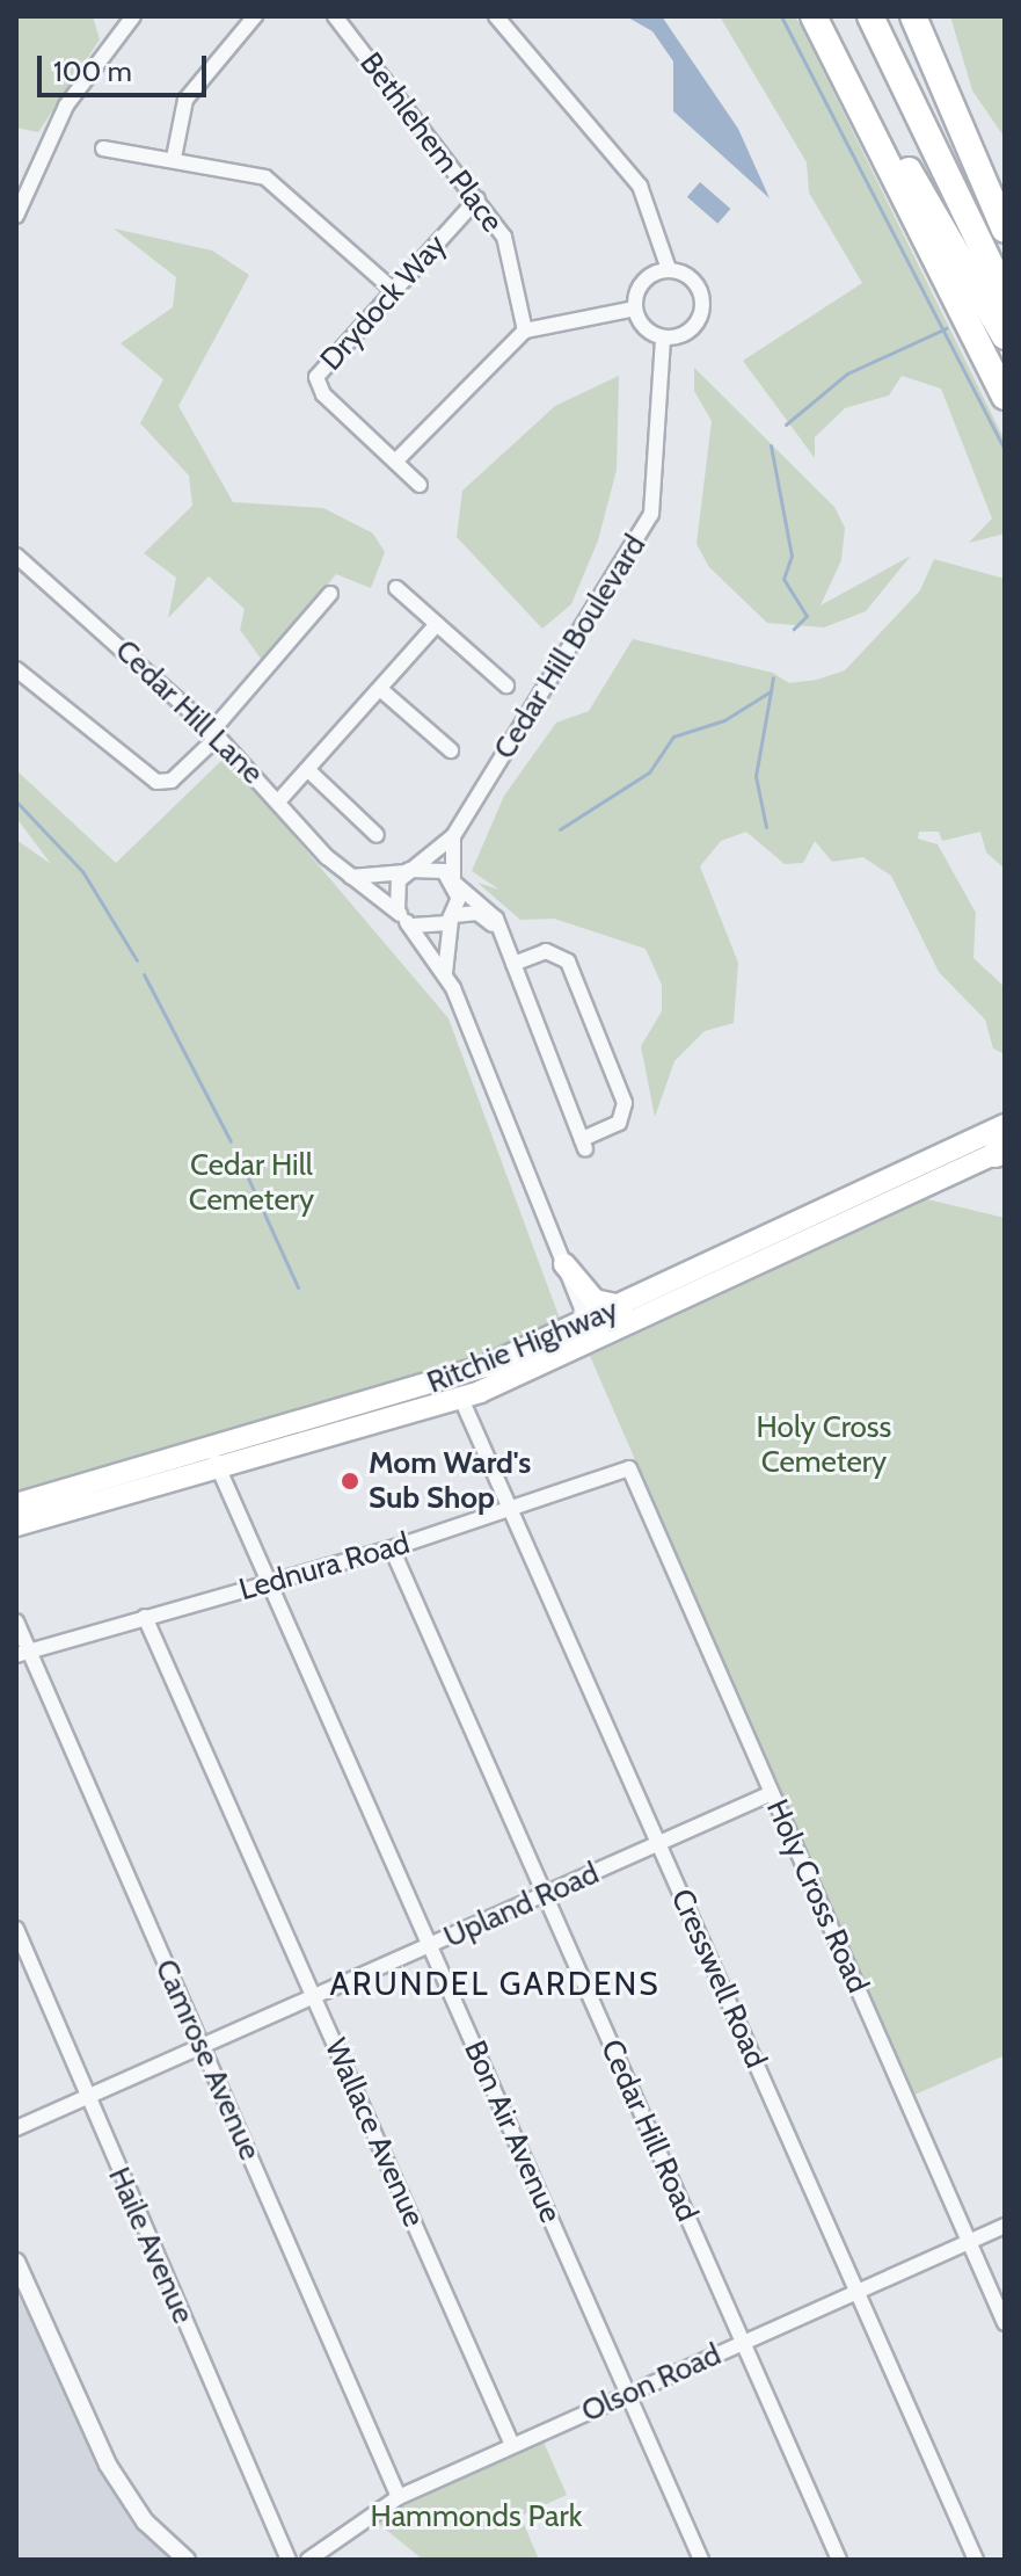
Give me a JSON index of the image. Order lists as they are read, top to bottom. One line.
{"streets":{"main road":["Ritchie Highway"],"street":["Bethlehem Place","Drydock Way","Cedar Hill Boulevard","Cedar Hill Lane","Lednura Road","Holy Cross Road","Upland Road","Cresswell Road","Camrose Avenue","Cedar Hill Road","Bon Air Avenue","Wallace Avenue","Haile Avenue","Olson Road"]},"crossings":[["Bethlehem Place","Drydock Way"],["Cedar Hill Boulevard","Cedar Hill Lane"],["Ritchie Highway","Cresswell Road"],["Ritchie Highway","Bon Air Avenue"],["Lednura Road","Holy Cross Road"],["Lednura Road","Cresswell Road"],["Lednura Road","Camrose Avenue"],["Lednura Road","Cedar Hill Road"],["Lednura Road","Bon Air Avenue"],["Lednura Road","Wallace Avenue"],["Holy Cross Road","Upland Road"],["Holy Cross Road","Olson Road"],["Upland Road","Cresswell Road"],["Upland Road","Camrose Avenue"],["Upland Road","Cedar Hill Road"],["Upland Road","Bon Air Avenue"],["Upland Road","Wallace Avenue"],["Upland Road","Haile Avenue"],["Cresswell Road","Olson Road"],["Camrose Avenue","Olson Road"],["Cedar Hill Road","Olson Road"],["Bon Air Avenue","Olson Road"],["Wallace Avenue","Olson Road"]],"districts":["ARUNDEL GARDENS"],"parks":["Cedar Hill Cemetery","Holy Cross Cemetery","Hammonds Park"],"places":["Mom Ward's Sub Shop"],"scale_bar":"100 m"}
